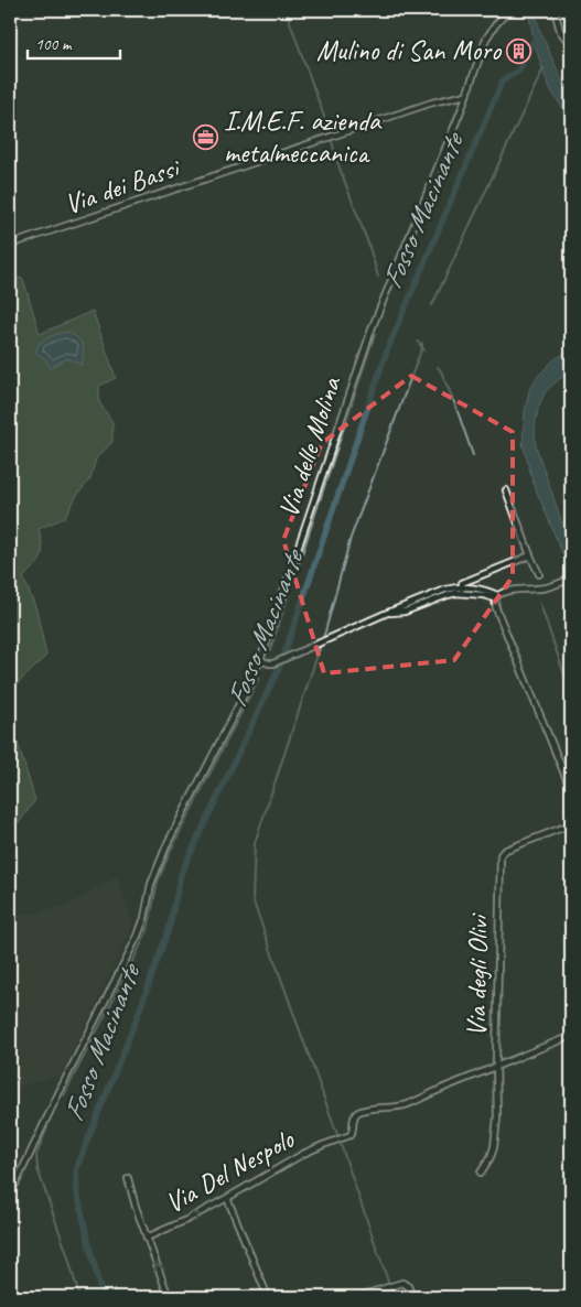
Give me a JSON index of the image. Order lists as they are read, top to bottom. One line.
{"streets":{"street":["Via dei Bassi","Via delle Molina","Via degli Olivi","Via Del Nespolo"]},"crossings":[["Via dei Bassi","Via delle Molina"],["Via degli Olivi","Via Del Nespolo"]],"water":["Fosso Macinante"],"places":{"building":["Mulino di San Moro"],"office":["I.M.E.F. azienda metalmeccanica"]},"scale_bar":"100 m"}
